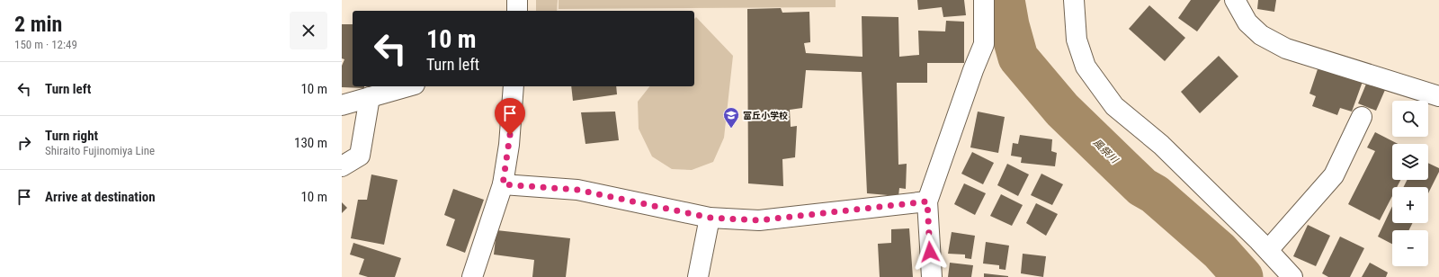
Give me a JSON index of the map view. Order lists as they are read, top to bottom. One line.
{"water":["風祭川"],"places":{"school or university":["富丘小学校"]},"page":{"heading":["2 min","150 m · 12:49"],"turn":["10 m","Turn left"],"list":[{"name":"Turn left","value":"10 m"},{"name":"Turn right","note":"Shiraito Fujinomiya Line","value":"130 m"},{"name":"Arrive at destination","value":"10 m"}],"map_buttons":["+","−"]}}
